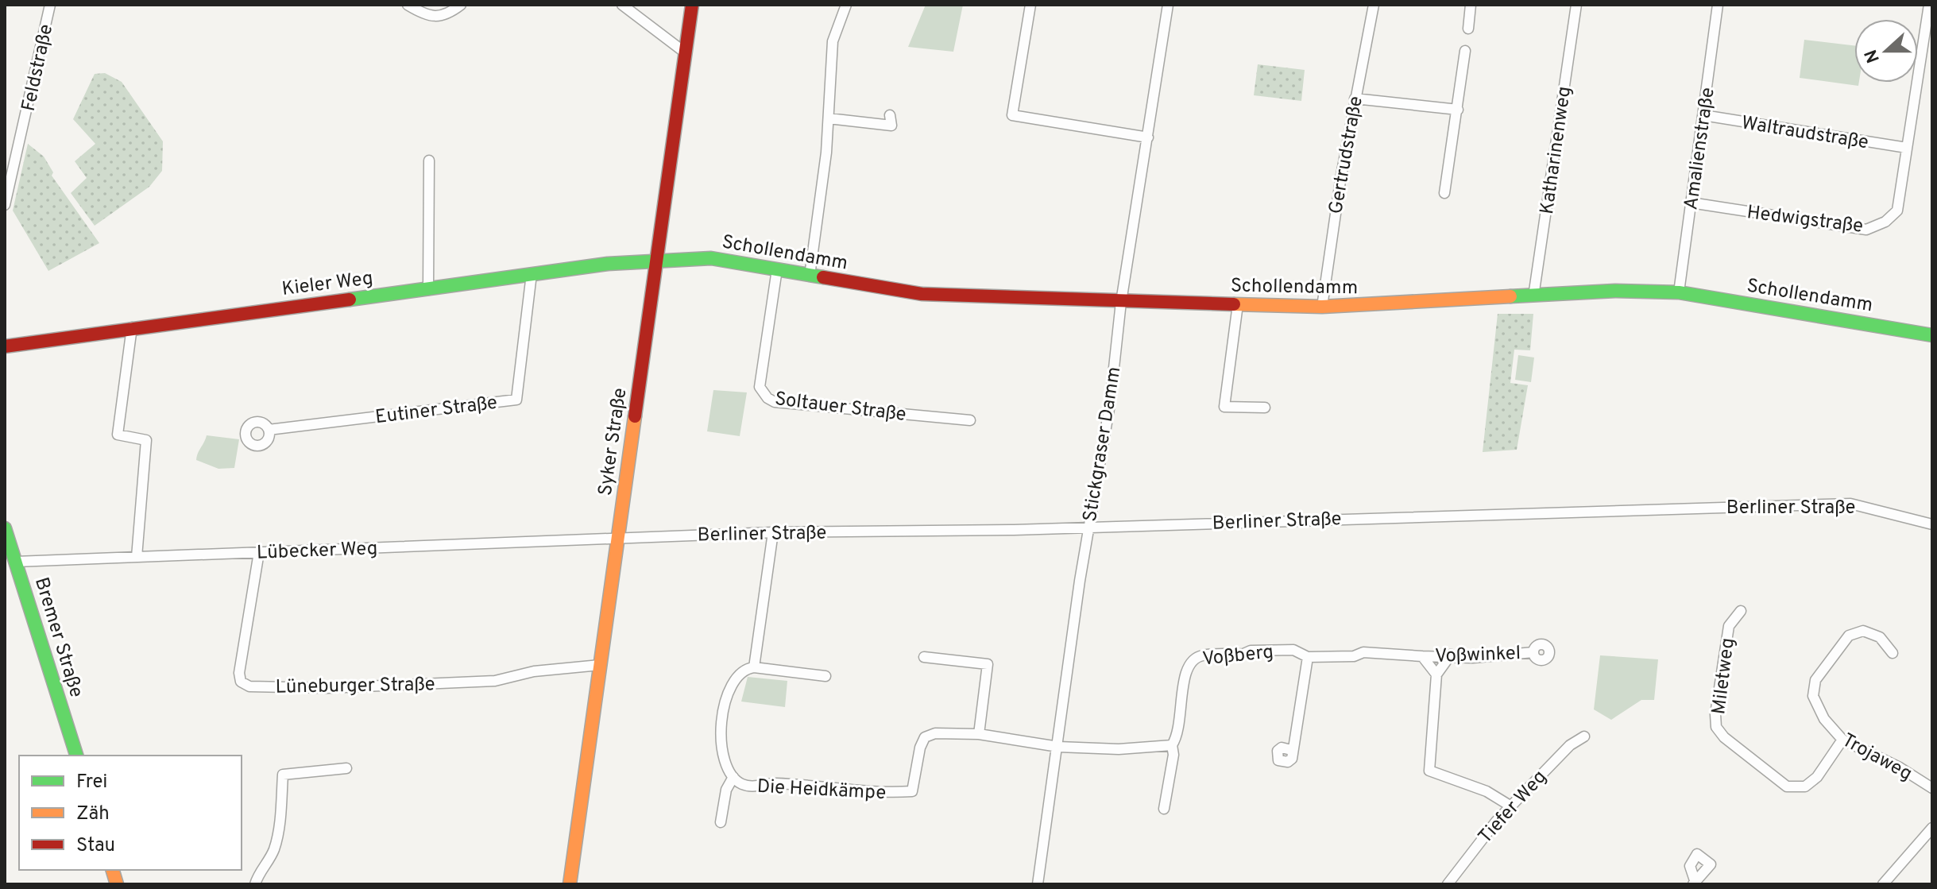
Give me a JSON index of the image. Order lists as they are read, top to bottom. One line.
{"streets":{"street":["Feldstraße","Waltraudstraße","Amalienstraße","Katharinenweg","Gertrudstraße","Hedwigstraße","Schollendamm","Kieler Weg","Soltauer Straße","Eutiner Straße","Syker Straße","Stickgraser Damm","Berliner Straße","Lübecker Weg","Bremer Straße","Voßwinkel","Voßberg","Miletweg","Lüneburger Straße","Trojaweg","Die Heidkämpe","Tiefer Weg"]},"crossings":[["Waltraudstraße","Amalienstraße"],["Waltraudstraße","Hedwigstraße"],["Amalienstraße","Hedwigstraße"],["Amalienstraße","Schollendamm"],["Katharinenweg","Schollendamm"],["Gertrudstraße","Schollendamm"],["Schollendamm","Kieler Weg"],["Schollendamm","Soltauer Straße"],["Schollendamm","Syker Straße"],["Schollendamm","Stickgraser Damm"],["Kieler Weg","Eutiner Straße"],["Kieler Weg","Syker Straße"],["Syker Straße","Berliner Straße"],["Syker Straße","Lübecker Weg"],["Syker Straße","Lüneburger Straße"],["Stickgraser Damm","Berliner Straße"],["Stickgraser Damm","Die Heidkämpe"],["Berliner Straße","Lübecker Weg"],["Lübecker Weg","Bremer Straße"],["Lübecker Weg","Lüneburger Straße"],["Voßwinkel","Voßberg"],["Miletweg","Trojaweg"]],"legend":["Frei","Zäh","Stau"],"north":"left"}
